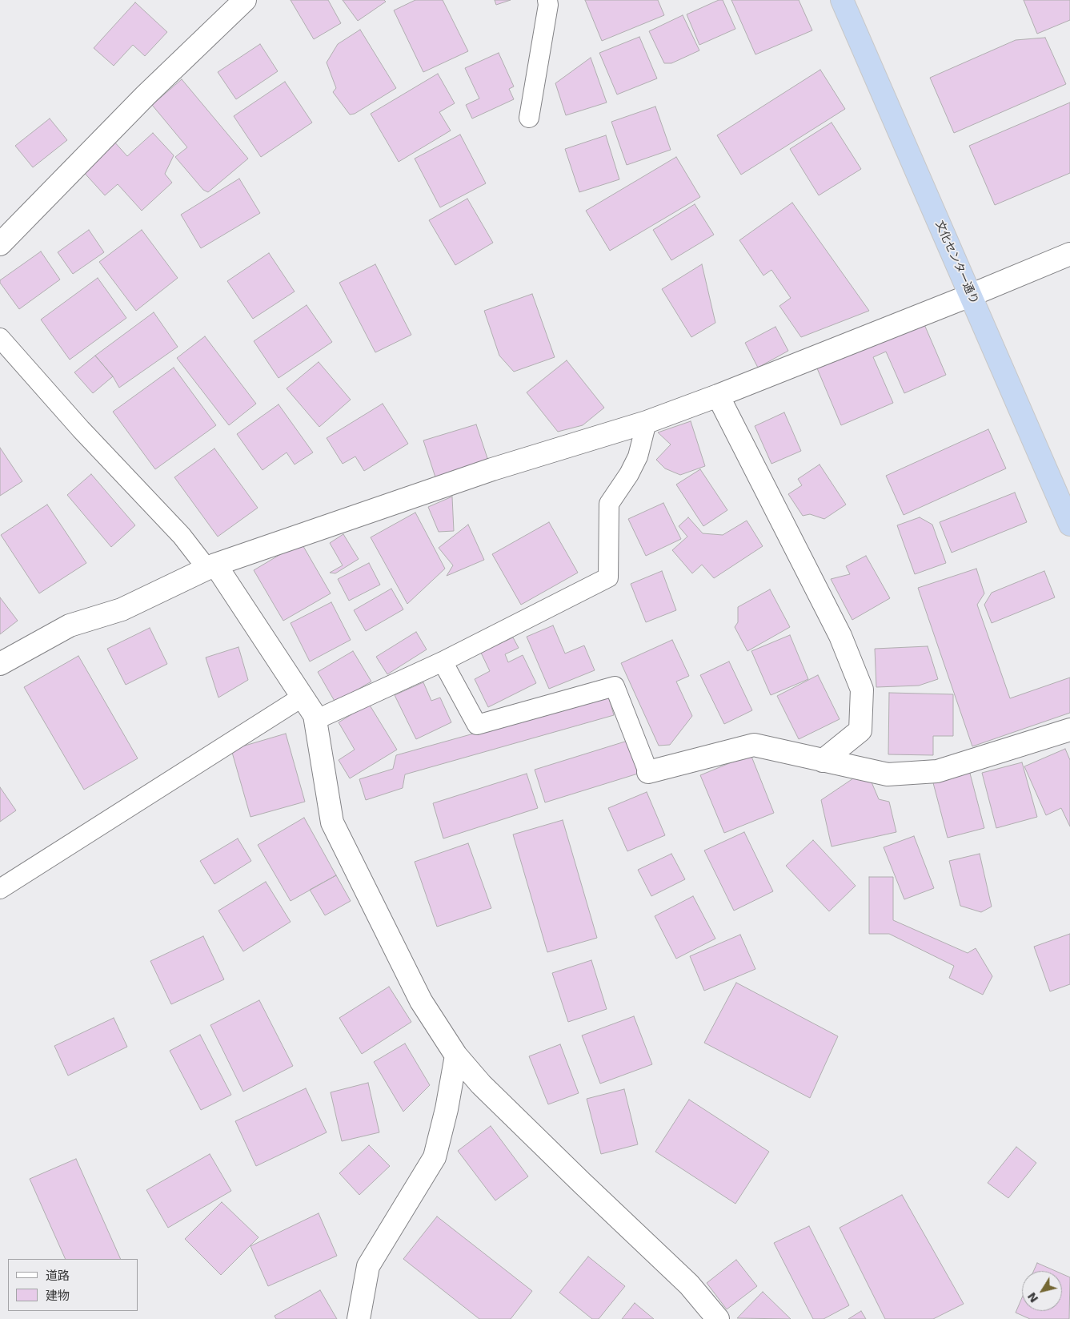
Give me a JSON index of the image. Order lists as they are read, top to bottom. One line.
{"streets":{"highway":["文化センター通り"]},"legend":["道路","建物"],"north":"bottom left"}
